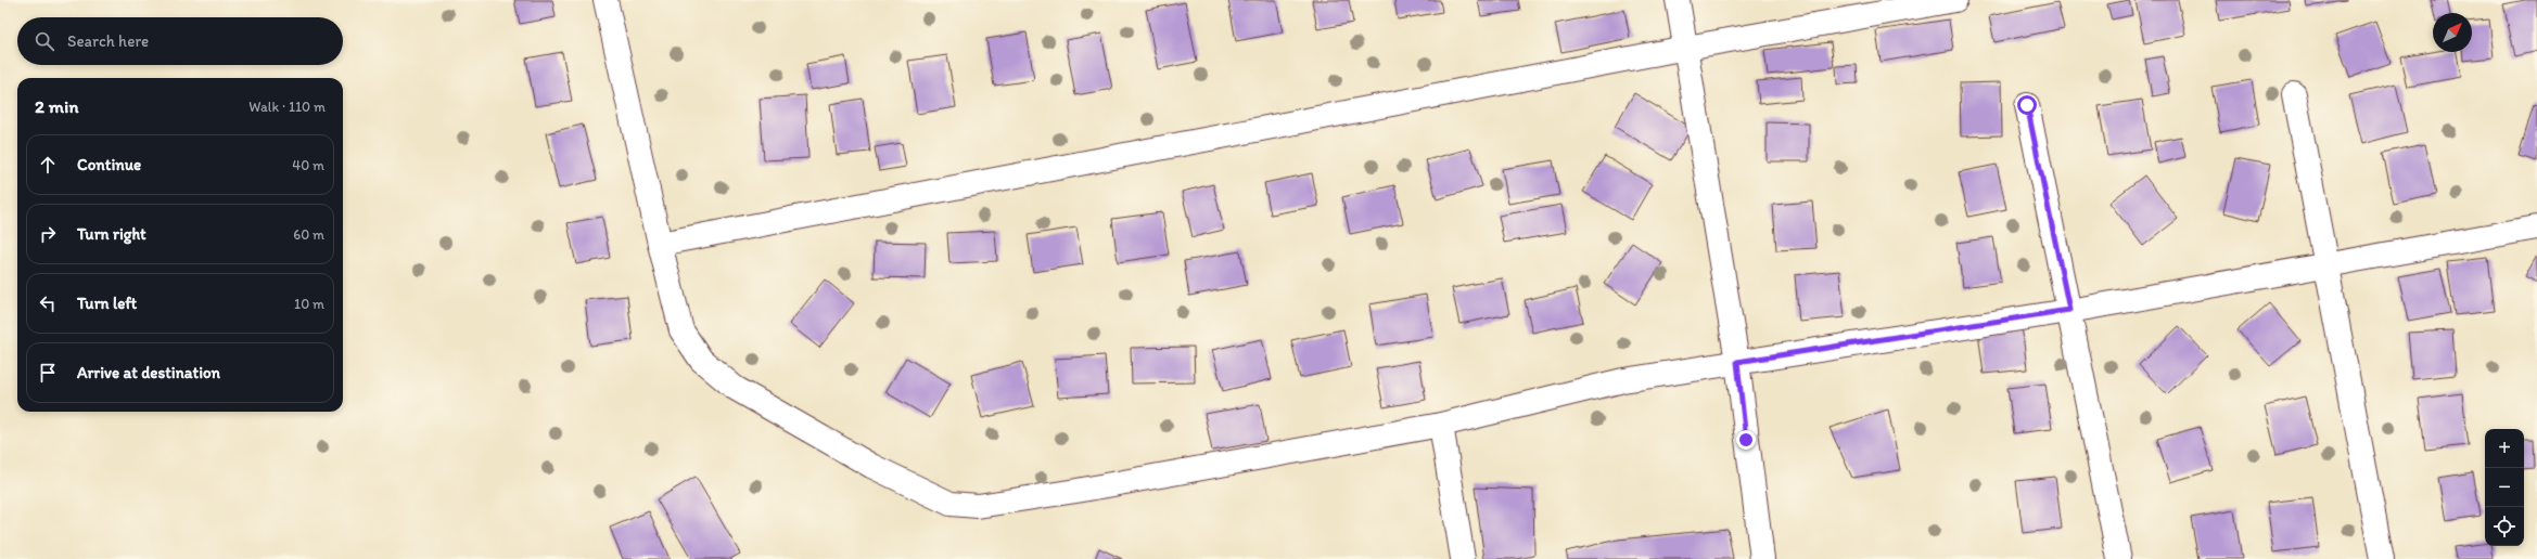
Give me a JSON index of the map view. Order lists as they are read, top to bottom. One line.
{"north":"top right","page":{"search":"Search here","heading":["2 min","Walk · 110 m"],"list":[["Continue","40 m"],["Turn right","60 m"],["Turn left","10 m"],"Arrive at destination"],"map_buttons":["+","−"]}}
